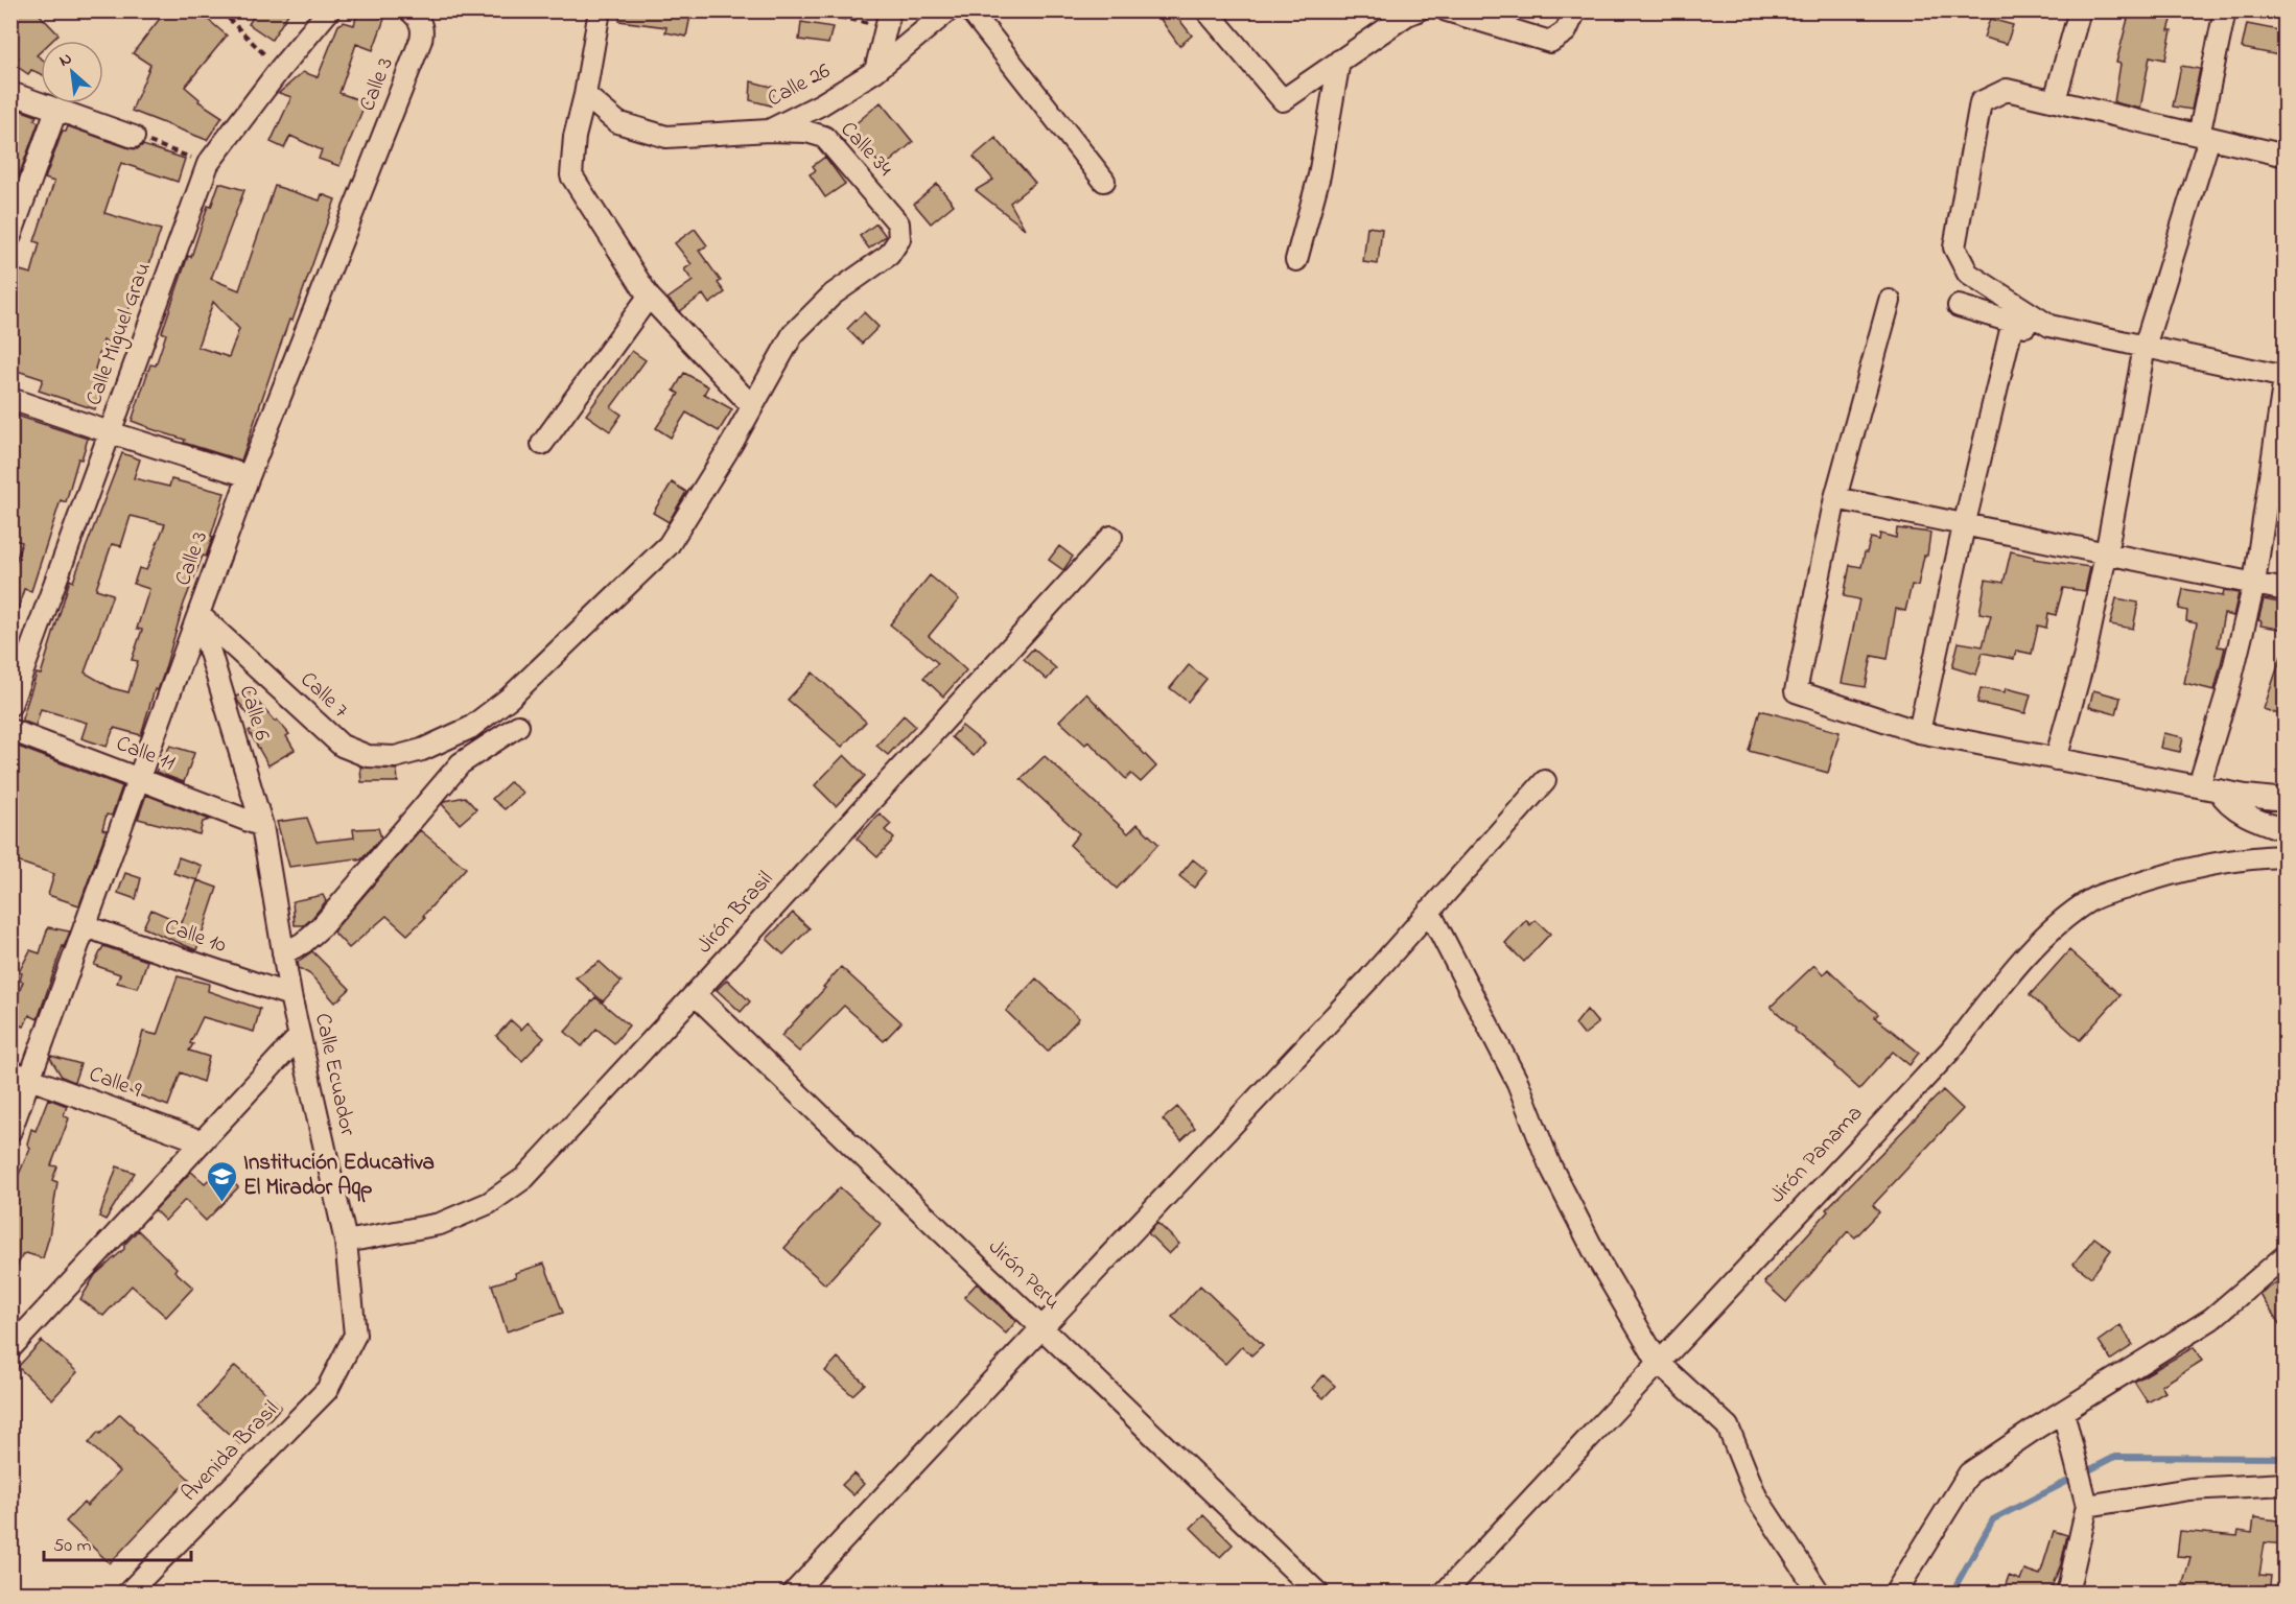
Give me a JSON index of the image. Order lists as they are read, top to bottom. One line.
{"streets":{"street":["Calle 3","Calle 26","Calle 34","Calle Miguel Grau","Calle 7","Calle 6","Calle 11","Jirón Brasil","Calle 10","Calle Ecuador","Calle 9","Jirón Panama","Jirón Peru","Avenida Brasil"]},"crossings":[["Calle 3","Calle 7"],["Calle 3","Calle 6"],["Calle 3","Calle 11"],["Calle 3","Calle 10"],["Calle 3","Calle 9"],["Calle 26","Calle 34"],["Calle 34","Calle 7"],["Calle 7","Calle 6"],["Calle 6","Calle 11"],["Calle 6","Calle Ecuador"],["Calle 11","Calle Ecuador"],["Jirón Brasil","Calle Ecuador"],["Jirón Brasil","Jirón Peru"],["Calle 10","Calle Ecuador"],["Calle Ecuador","Avenida Brasil"]],"places":{"school or university":["Institución Educativa El Mirador Aqp"]},"scale_bar":"50 m","north":"top left"}
